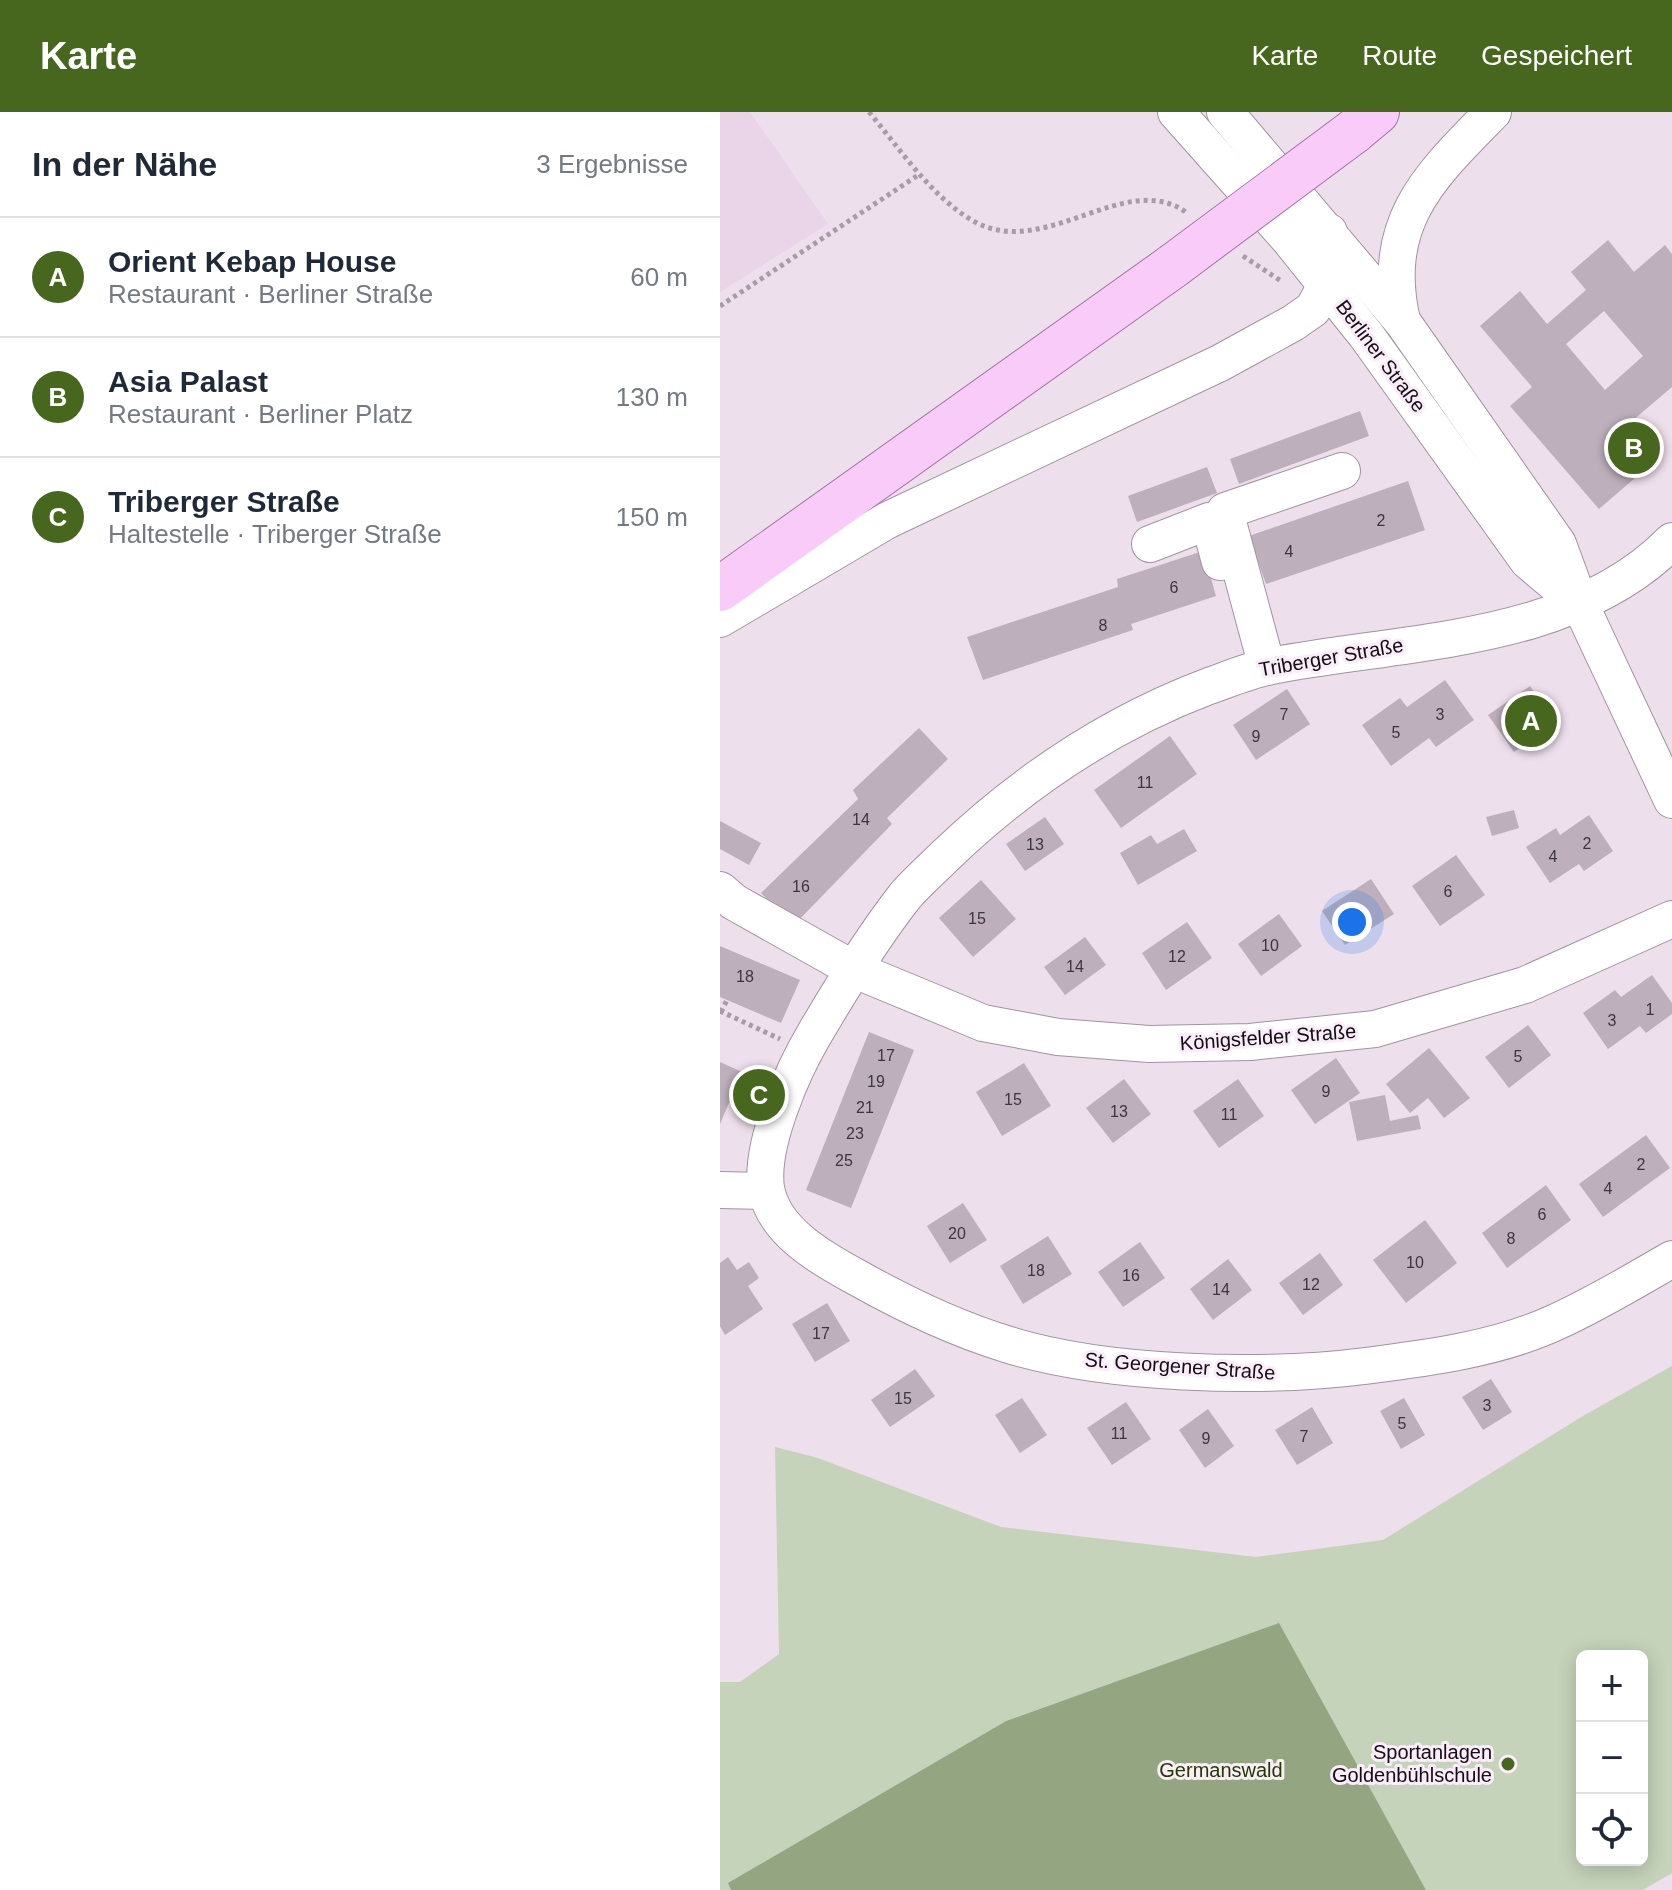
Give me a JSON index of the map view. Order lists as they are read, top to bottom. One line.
{"streets":{"street":["Berliner Straße","Triberger Straße","Königsfelder Straße","St. Georgener Straße"]},"crossings":[["Berliner Straße","Triberger Straße"],["Triberger Straße","Königsfelder Straße"],["Triberger Straße","St. Georgener Straße"]],"parks":["Germanswald"],"places":["Sportanlagen Goldenbühlschule"],"house_numbers":["2","4","6","8","7","3","5","9","11","14","2","13","4","16","6","15","10","12","14","18","1","3","17","5","19","9","15","21","13","11","23","25","2","4","6","20","8","10","18","16","12","14","17","15","3","5","11","7","9"],"page":{"header":"Karte","nav":["Karte","Route","Gespeichert"],"heading":["In der Nähe","3 Ergebnisse"],"list":[{"mark":"A","name":"Orient Kebap House","note":"Restaurant · Berliner Straße","value":"60 m"},{"mark":"B","name":"Asia Palast","note":"Restaurant · Berliner Platz","value":"130 m"},{"mark":"C","name":"Triberger Straße","note":"Haltestelle · Triberger Straße","value":"150 m"}],"pins":["B","A","C"],"map_buttons":["+","−"]}}
